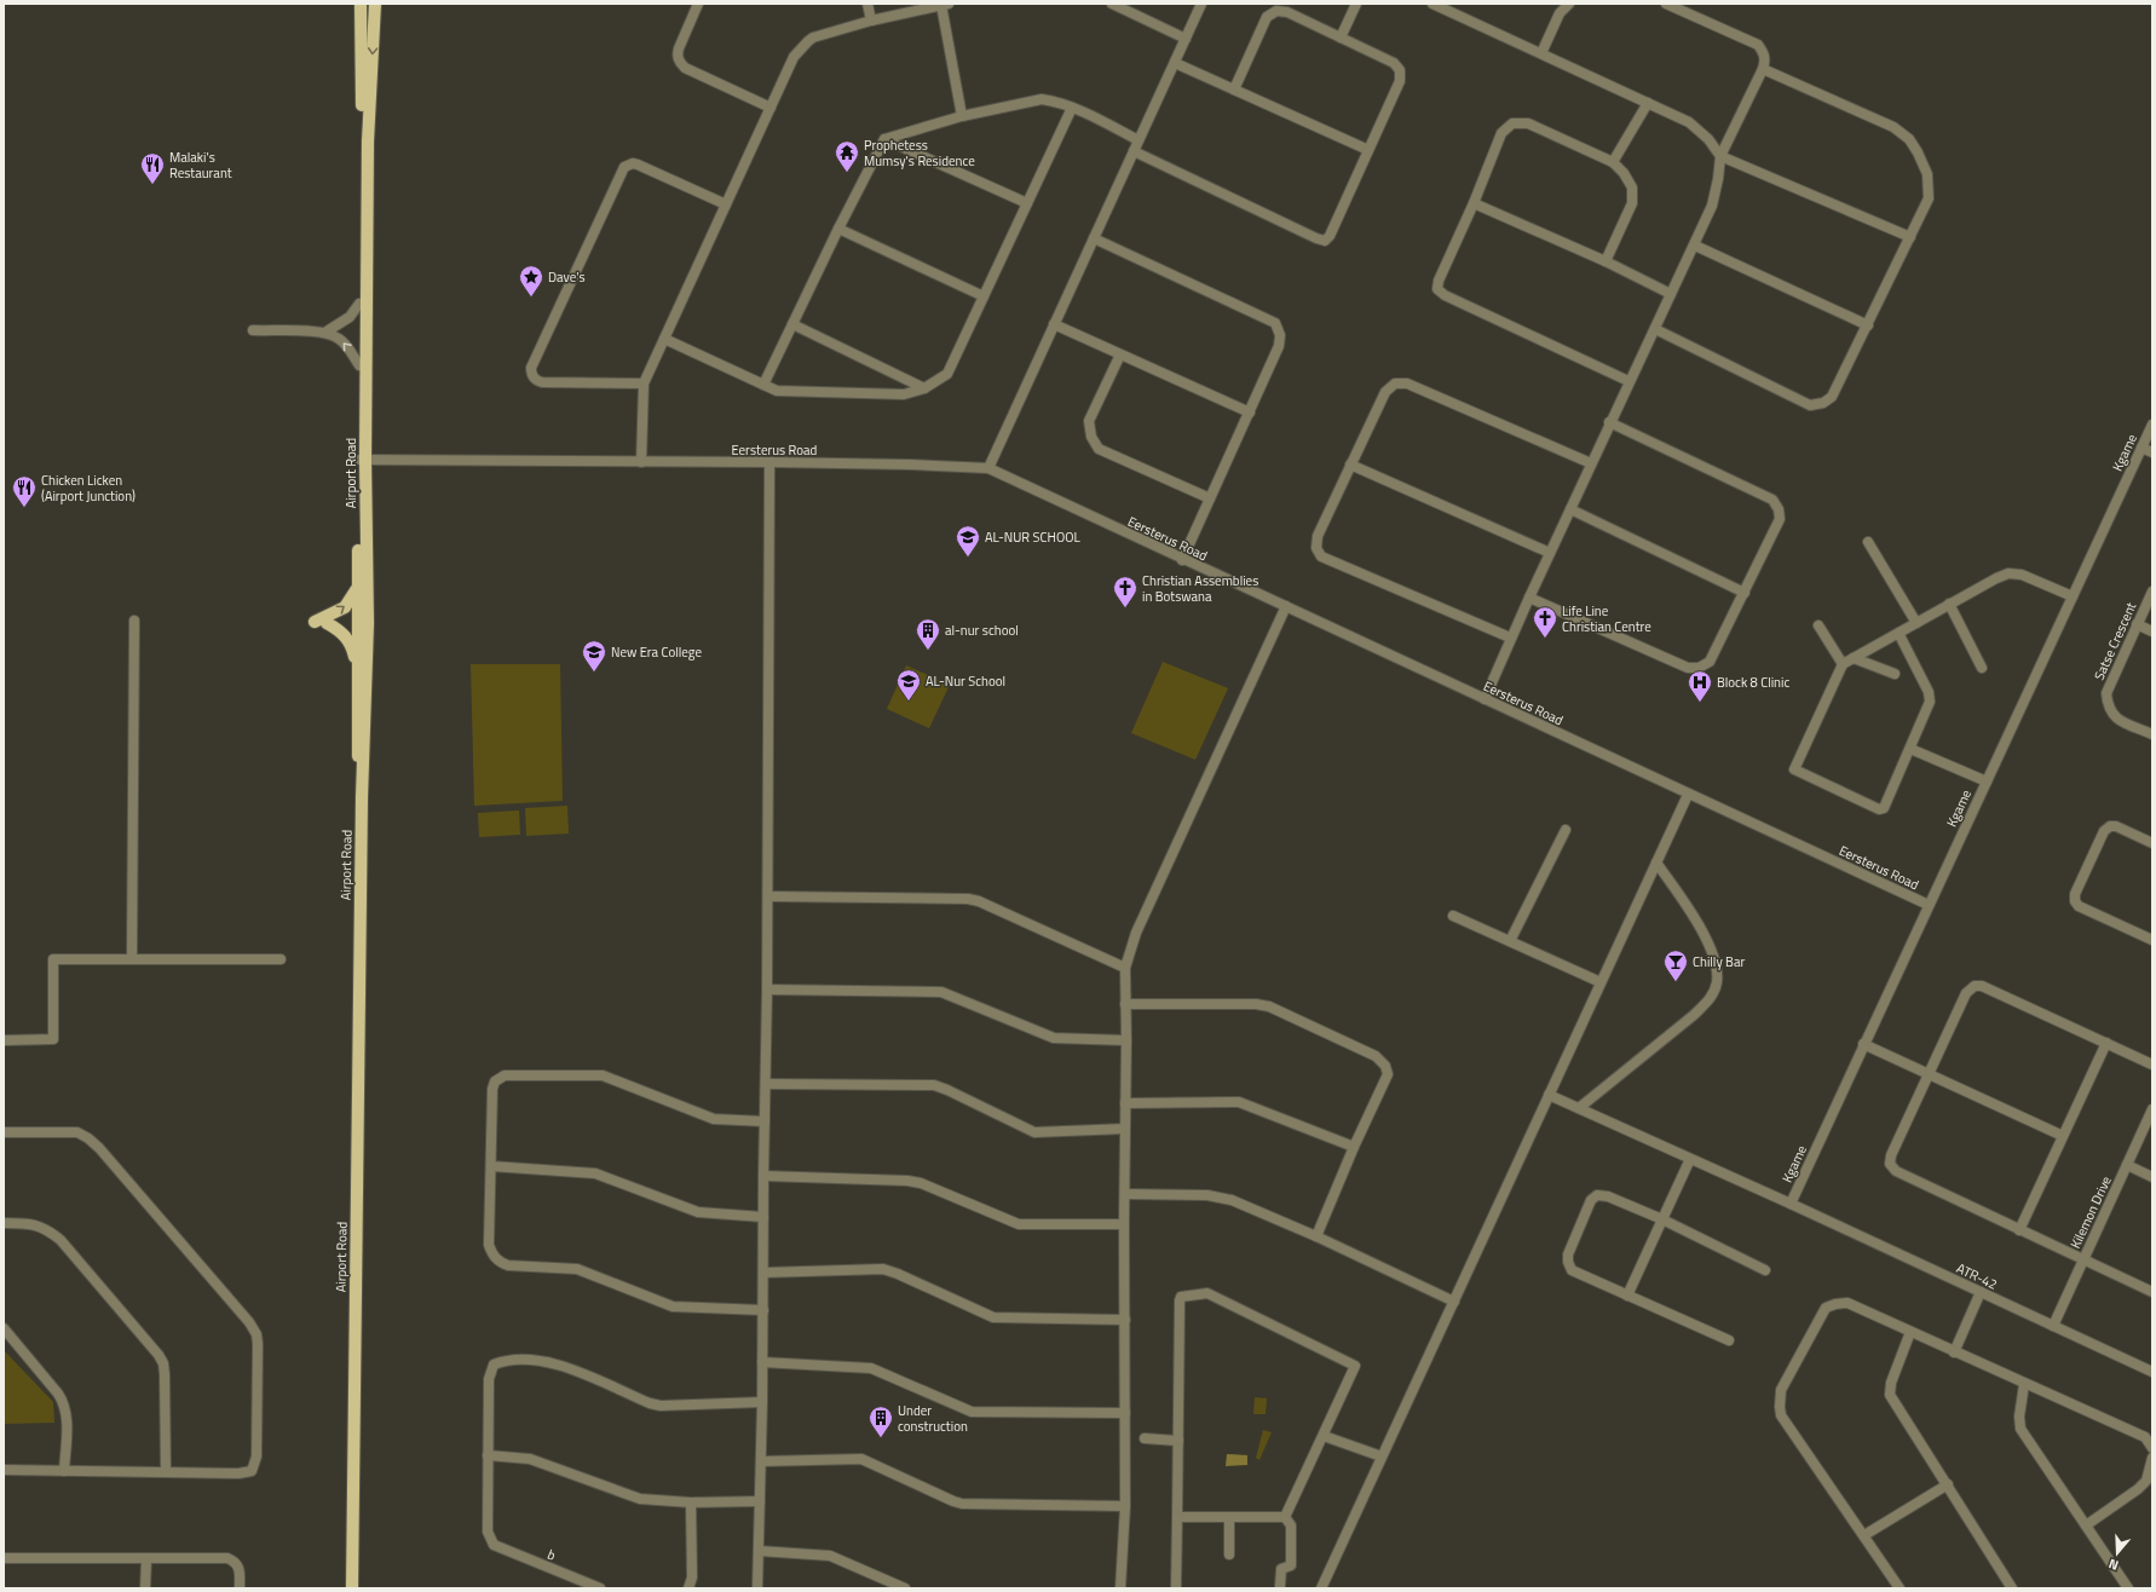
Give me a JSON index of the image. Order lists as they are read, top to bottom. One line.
{"streets":{"main road":["Airport Road"],"street":["Eersterus Road","Kgame","Satse Crescent","Kilemon Drive","ATR-42","b"]},"crossings":[["Eersterus Road","Kgame"],["Eersterus Road","Airport Road"],["Kgame","ATR-42"],["Kilemon Drive","ATR-42"]],"places":{"temple":["Prophetess Mumsy's Residence"],"restaurant":["Malaki's Restaurant","Chicken Licken (Airport Junction)"],"place":["Dave's"],"school or university":["AL-NUR SCHOOL","New Era College","AL-Nur School"],"church":["Christian Assemblies in Botswana","Life Line Christian Centre"],"building":["al-nur school","Under construction"],"hospital":["Block 8 Clinic"],"bar":["Chilly Bar"]},"north":"bottom"}
